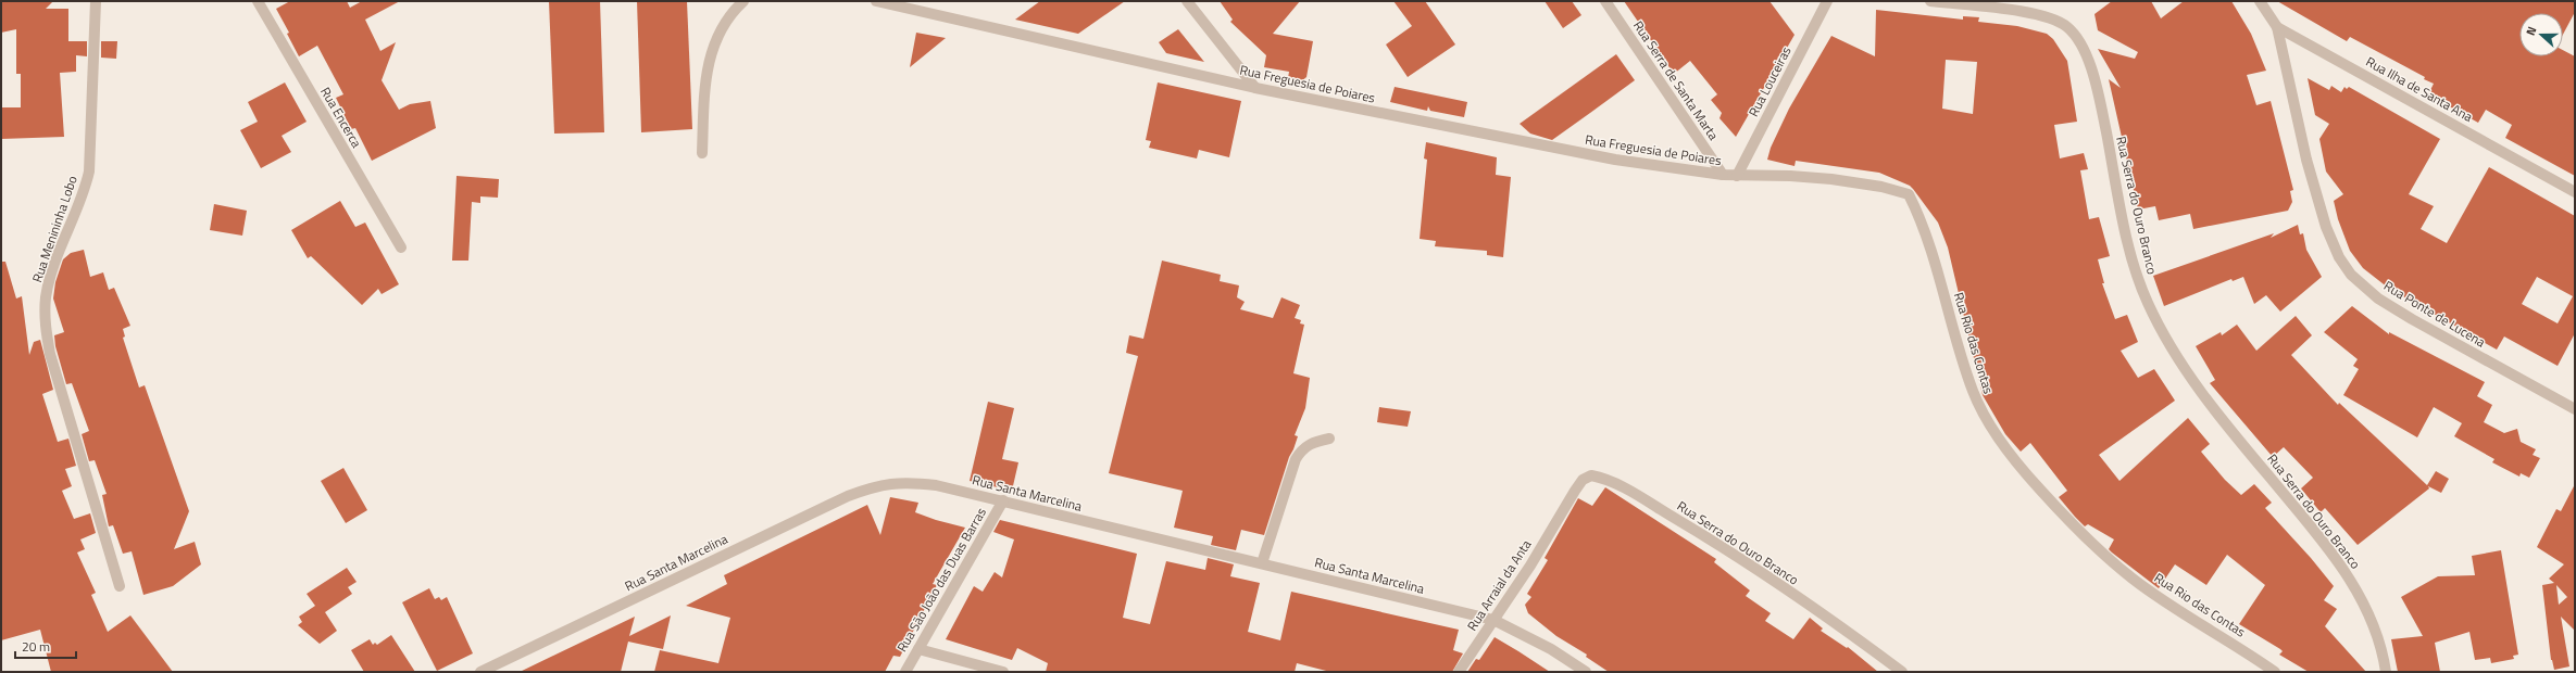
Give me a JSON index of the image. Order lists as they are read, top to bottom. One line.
{"streets":{"street":["Rua Serra de Santa Marta","Rua Louceiras","Rua Freguesia de Poiares","Rua Ilha de Santa Ana","Rua Encerca","Rua Serra do Ouro Branco","Rua Menininha Lobo","Rua Ponte de Lucena","Rua Rio das Contas","Rua Santa Marcelina","Rua São João das Duas Barras","Rua Arraial da Anta"]},"crossings":[["Rua Serra de Santa Marta","Rua Freguesia de Poiares"],["Rua Louceiras","Rua Freguesia de Poiares"],["Rua Louceiras","Rua Rio das Contas"],["Rua Freguesia de Poiares","Rua Rio das Contas"],["Rua Ilha de Santa Ana","Rua Ponte de Lucena"],["Rua Serra do Ouro Branco","Rua Arraial da Anta"],["Rua Santa Marcelina","Rua São João das Duas Barras"],["Rua Santa Marcelina","Rua Arraial da Anta"]],"scale_bar":"20 m","north":"left"}
